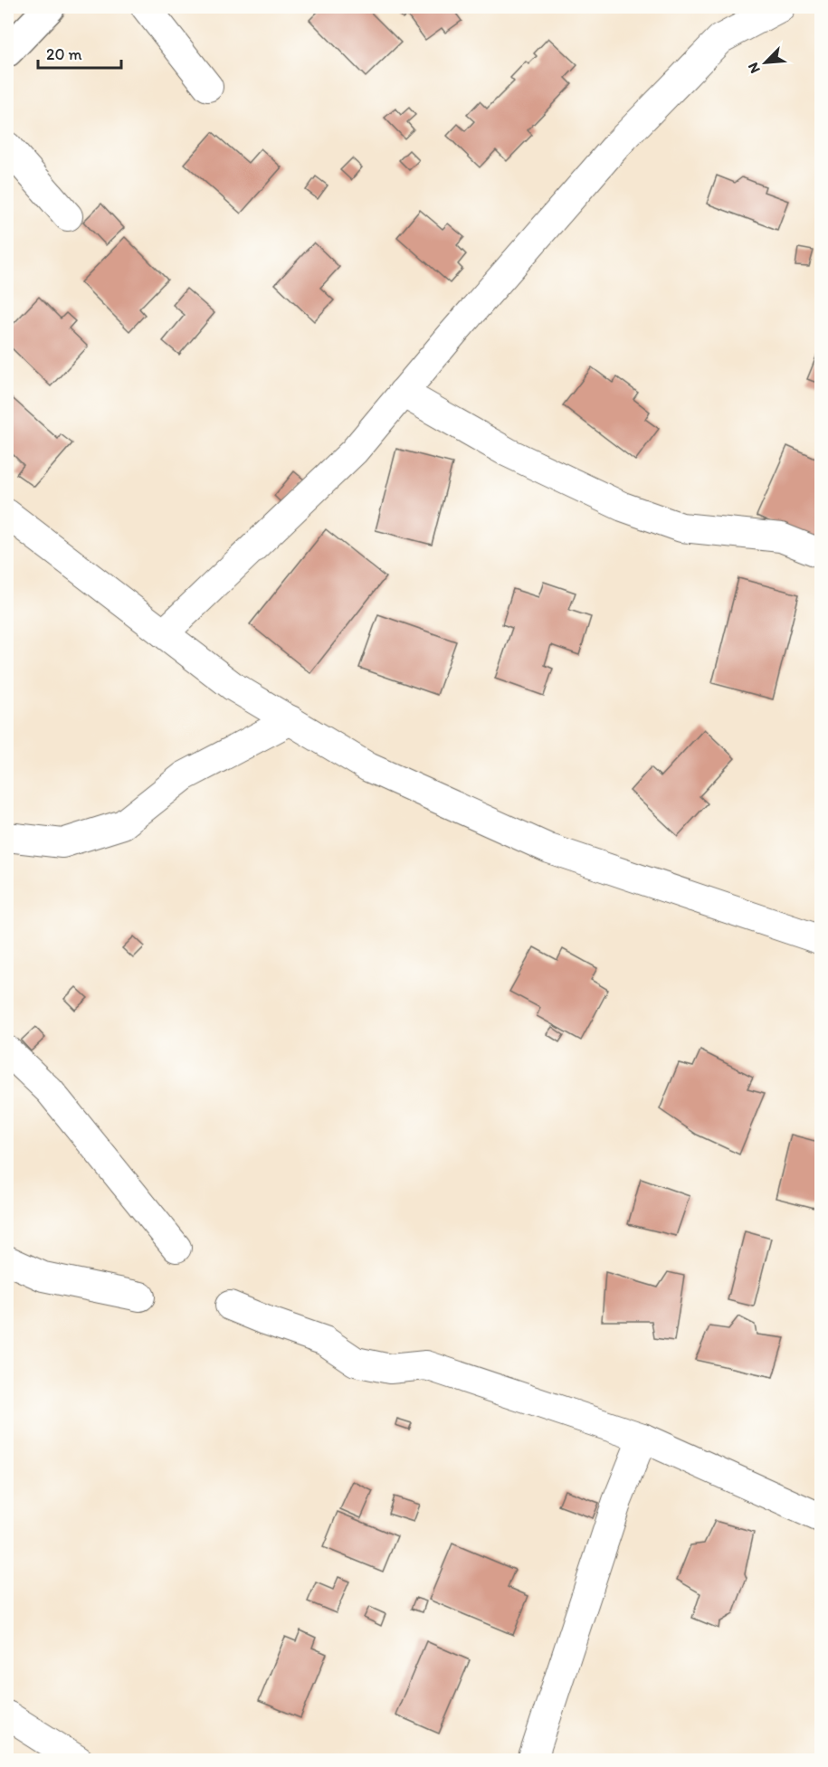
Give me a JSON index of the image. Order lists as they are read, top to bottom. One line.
{"scale_bar":"20 m","north":"bottom left"}
